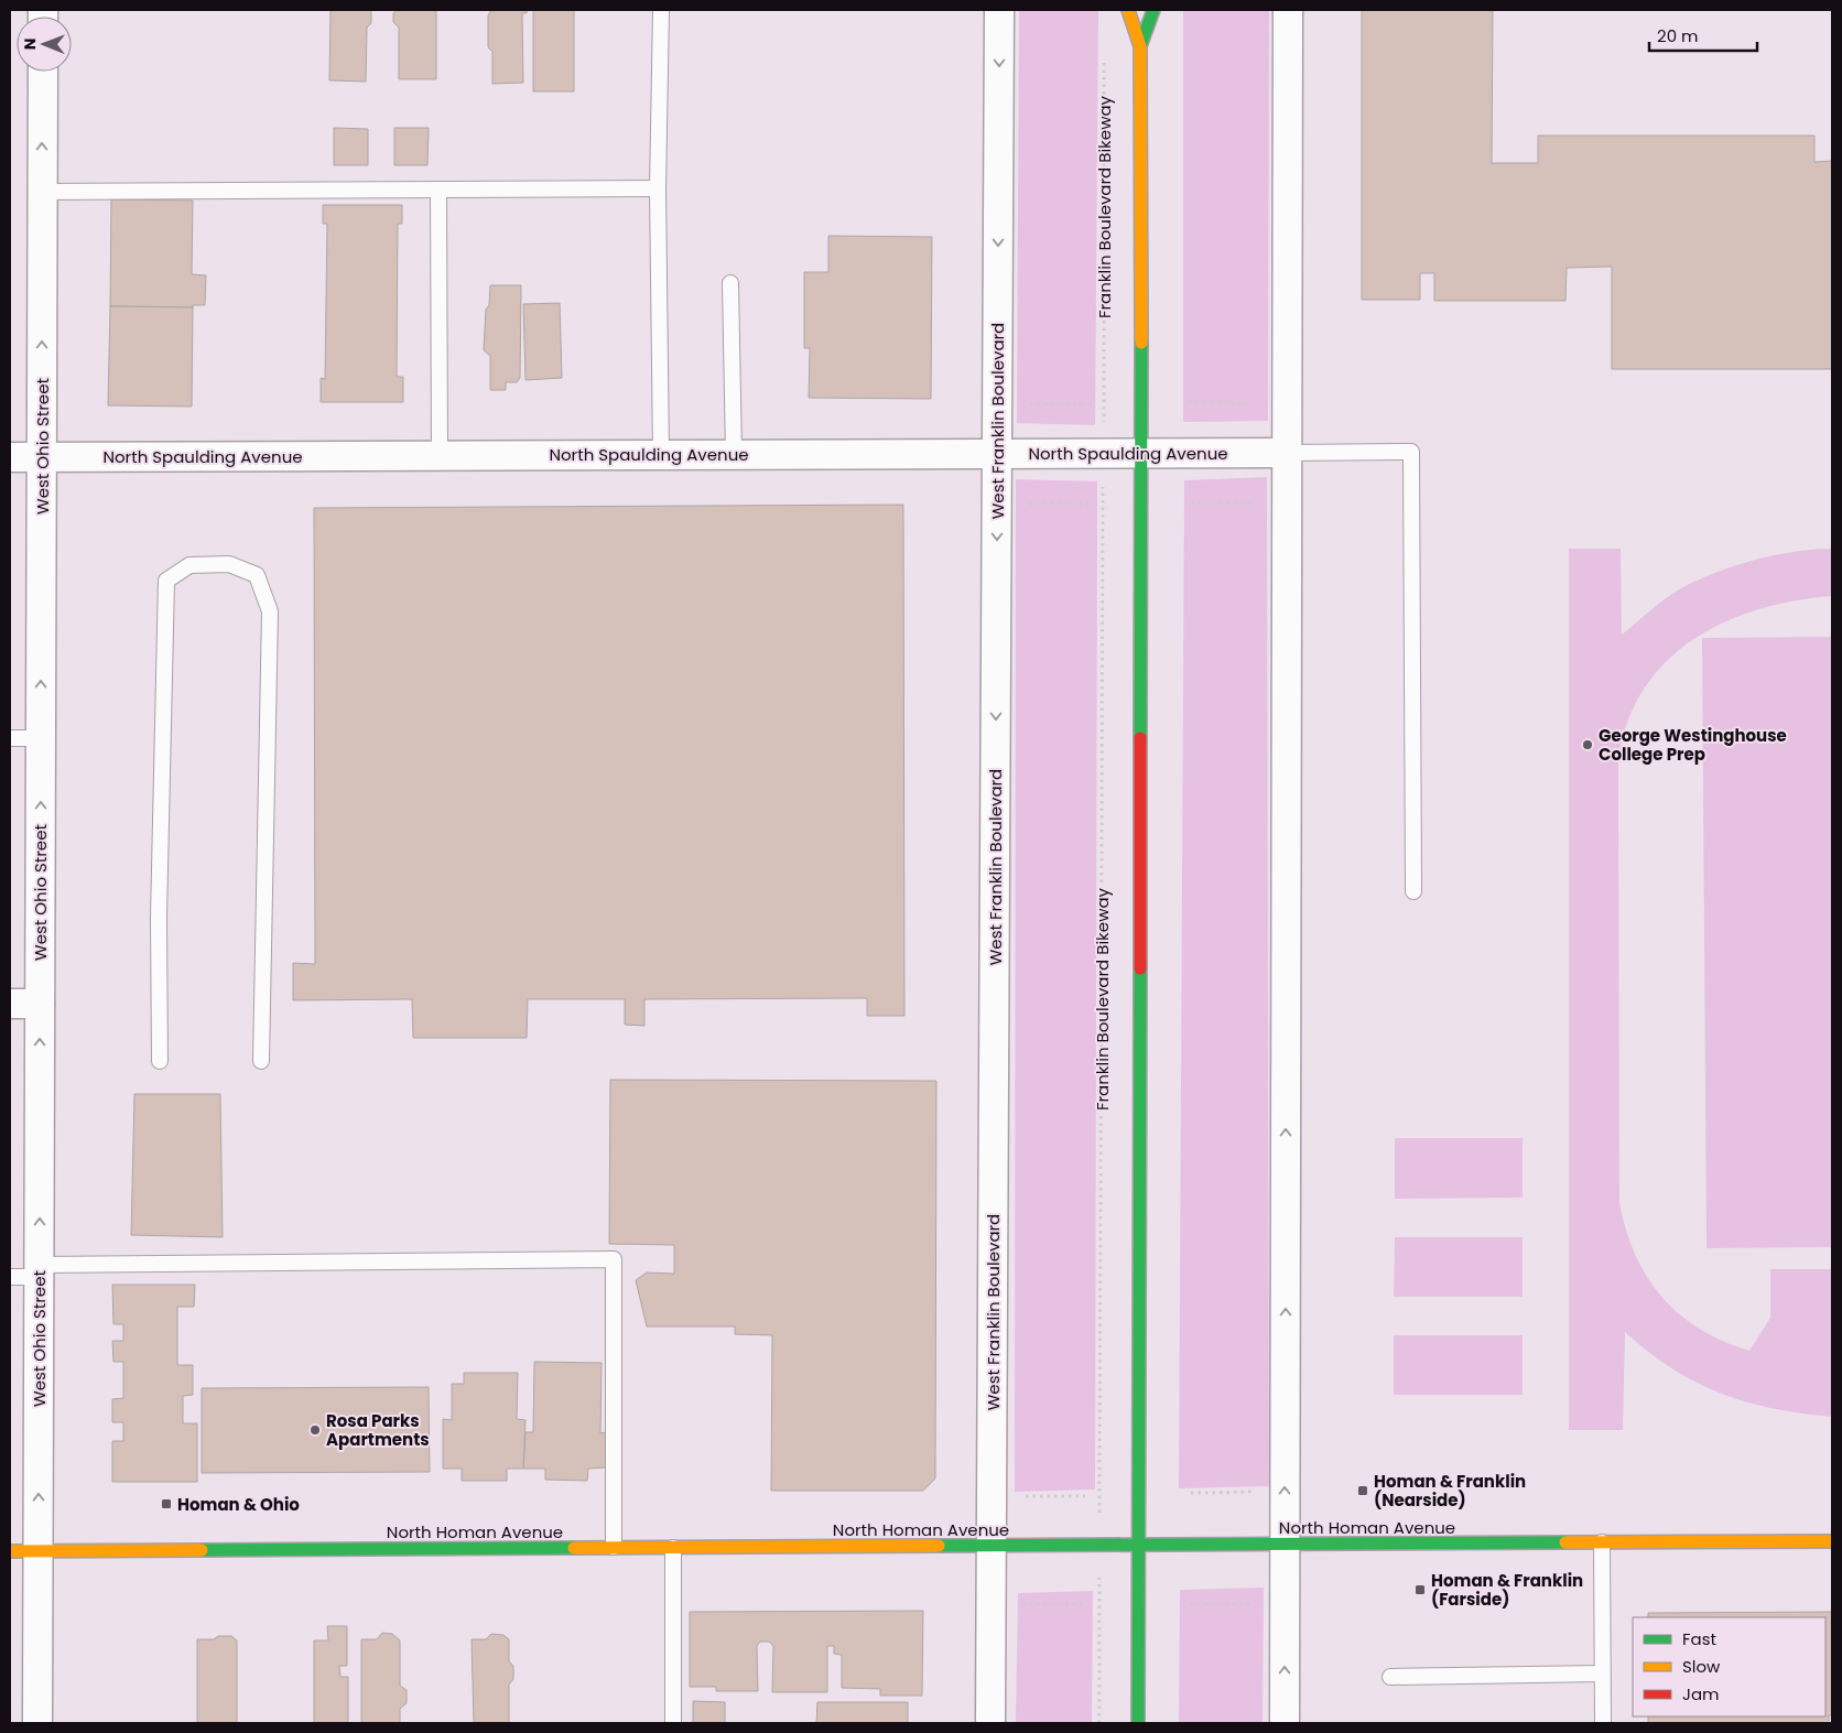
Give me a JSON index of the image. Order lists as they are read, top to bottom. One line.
{"streets":{"street":["West Franklin Boulevard","West Ohio Street","North Spaulding Avenue","North Homan Avenue"],"path":["Franklin Boulevard Bikeway"]},"crossings":[["West Franklin Boulevard","North Spaulding Avenue"],["West Franklin Boulevard","North Homan Avenue"],["West Ohio Street","North Spaulding Avenue"],["West Ohio Street","North Homan Avenue"]],"one_way":["West Ohio Street"],"places":{"other":["George Westinghouse College Prep","Rosa Parks Apartments"],"transit":["Homan & Franklin (Nearside)","Homan & Ohio","Homan & Franklin (Farside)"]},"legend":["Fast","Slow","Jam"],"scale_bar":"20 m","north":"left"}
